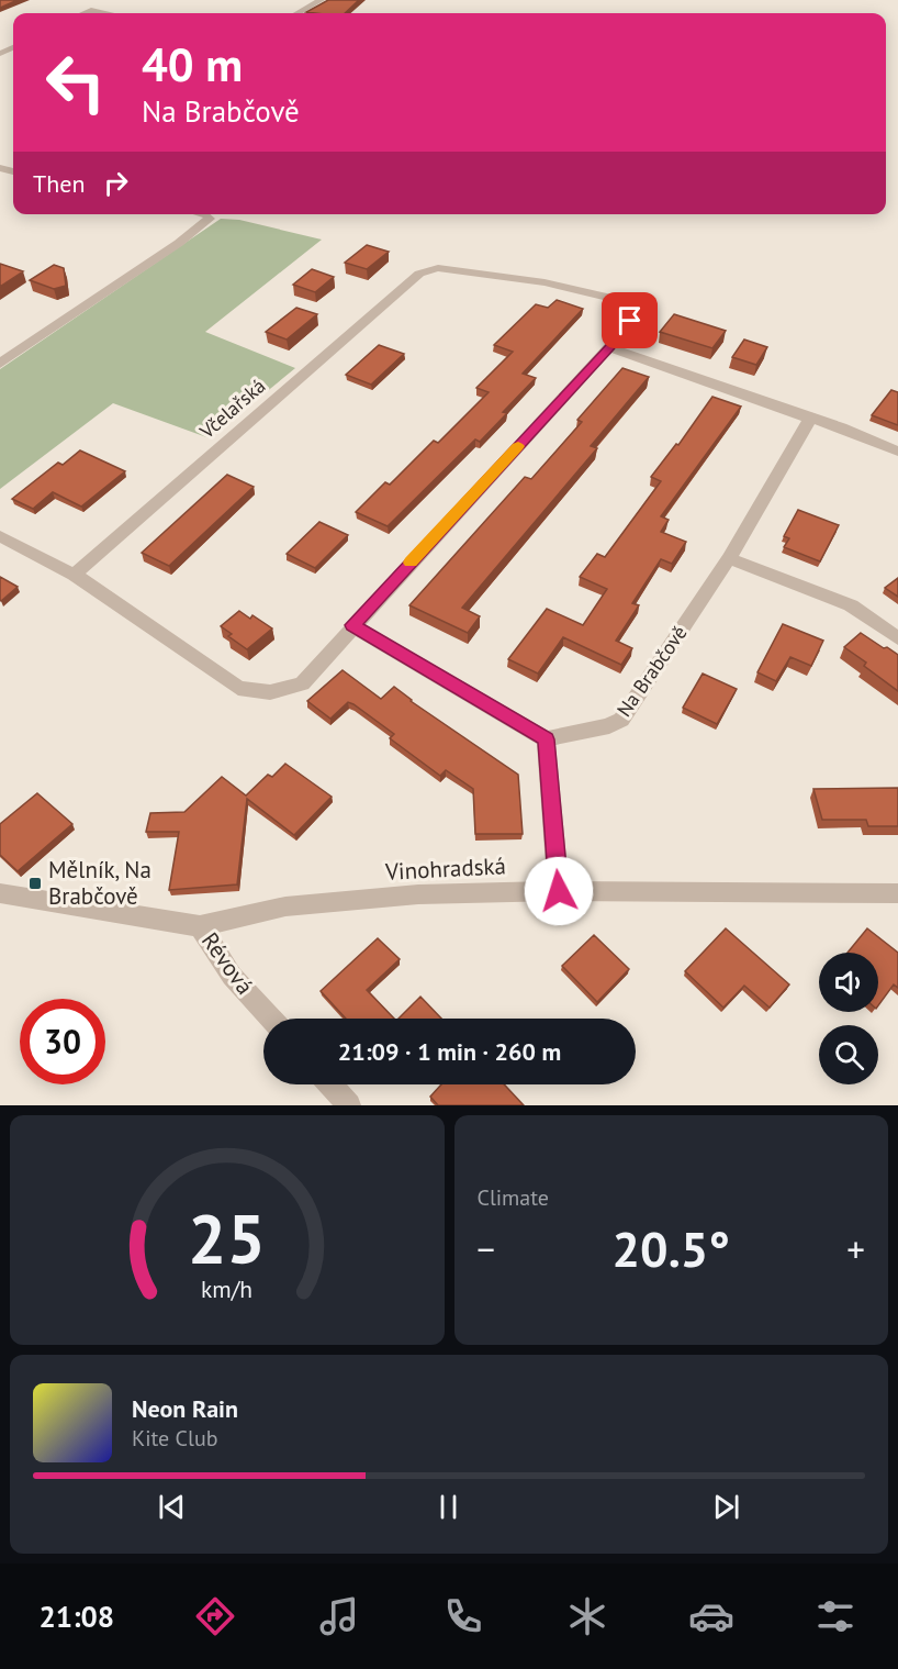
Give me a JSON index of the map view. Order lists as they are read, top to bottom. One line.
{"streets":{"street":["Včelařská","Na Brabčově","Vinohradská","Révová"]},"crossings":[["Vinohradská","Révová"]],"places":{"transit":["Mělník, Na Brabčově"]},"page":{"turn":["40 m","Na Brabčově"],"then":"Then","limit":"30","trip":"21:09 · 1 min · 260 m","tile":"Climate","heat":["−","20.5°","+"],"song":["Neon Rain","Kite Club"],"tabs":"21:08","gauge":["25","km/h"]}}
